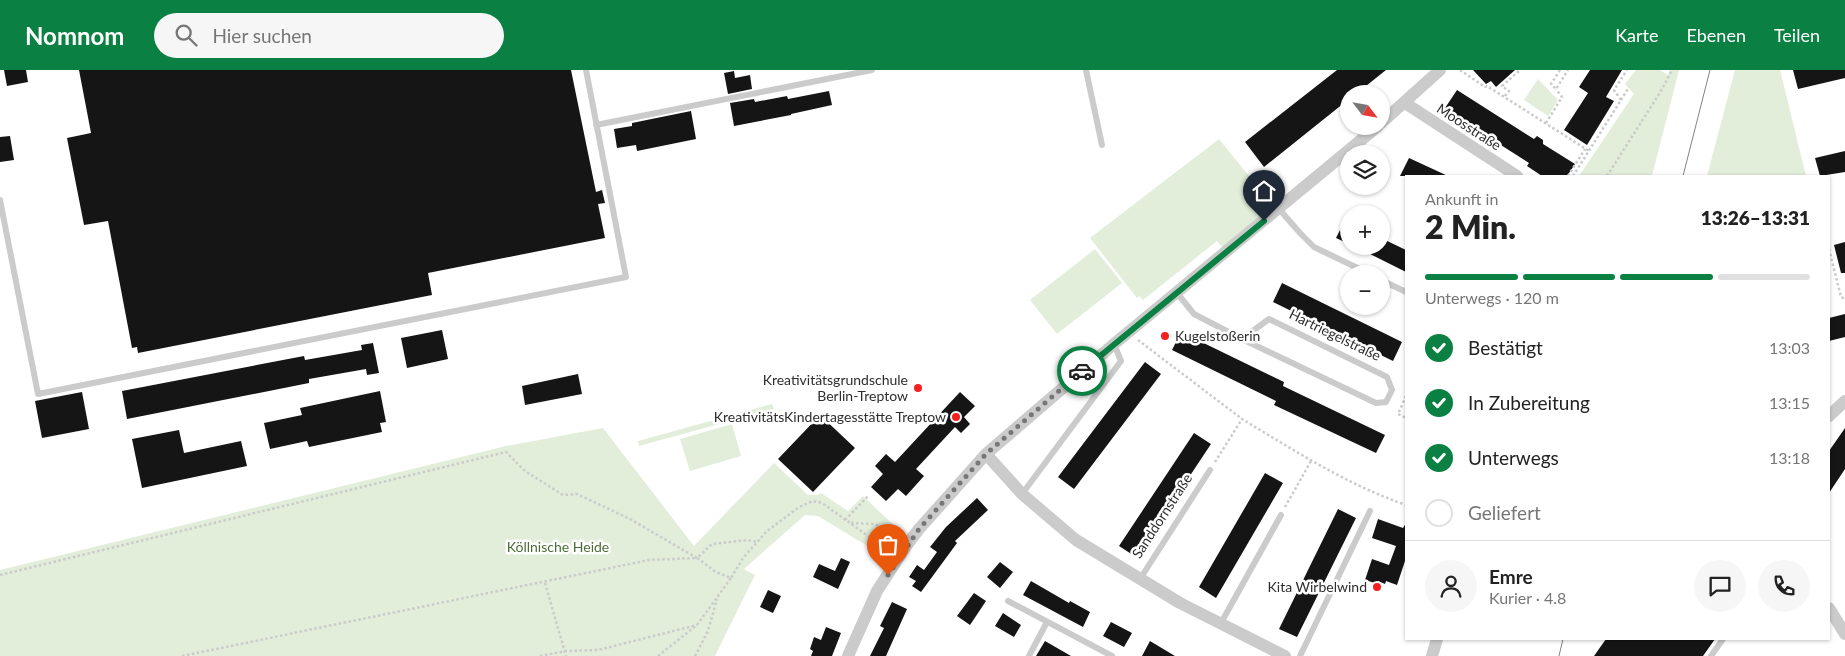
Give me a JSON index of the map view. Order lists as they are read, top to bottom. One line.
{"streets":{"street":["Moosstraße","Sanddornstraße"],"lane":["Hartriegelstraße"]},"parks":["Köllnische Heide"],"places":["Kugelstoßerin","Kreativitätsgrundschule Berlin-Treptow","KreativitätsKindertagesstätte Treptow","Kita Wirbelwind"],"north":"bottom right","page":{"header":"Nomnom","search":"Hier suchen","nav":["Karte","Ebenen","Teilen"],"map_buttons":["+","−"],"heading":["2 Min.","Ankunft in","13:26–13:31"],"panel":["Emre","Kurier · 4.8"],"bar":"Unterwegs · 120 m","list":[["Bestätigt","13:03"],["In Zubereitung","13:15"],["Unterwegs","13:18"],"Geliefert"]}}
